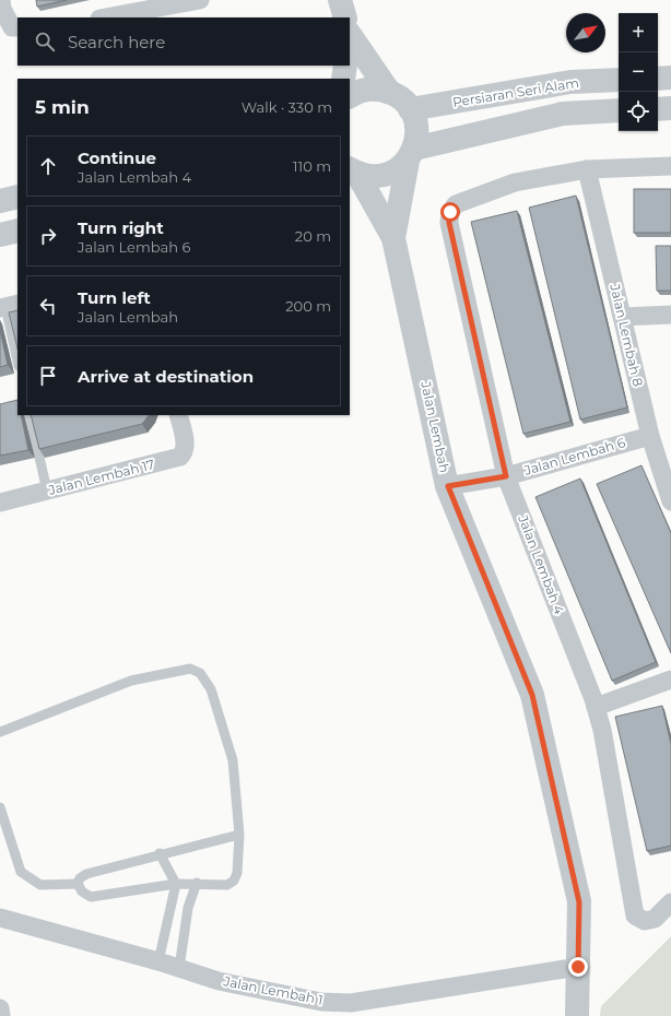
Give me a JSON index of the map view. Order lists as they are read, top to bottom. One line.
{"streets":{"street":["Persiaran Seri Alam","Jalan Lembah 8","Jalan Lembah","Jalan Lembah 6","Jalan Lembah 17","Jalan Lembah 4","Jalan Lembah 1"]},"crossings":[["Persiaran Seri Alam","Jalan Lembah"],["Jalan Lembah 8","Jalan Lembah 6"],["Jalan Lembah 8","Jalan Lembah 4"],["Jalan Lembah","Jalan Lembah 6"],["Jalan Lembah","Jalan Lembah 1"],["Jalan Lembah 6","Jalan Lembah 4"]],"north":"top right","page":{"map_buttons":["+","−"],"search":"Search here","heading":["5 min","Walk · 330 m"],"list":[["Continue","Jalan Lembah 4","110 m"],["Turn right","Jalan Lembah 6","20 m"],["Turn left","Jalan Lembah","200 m"],"Arrive at destination"]}}
